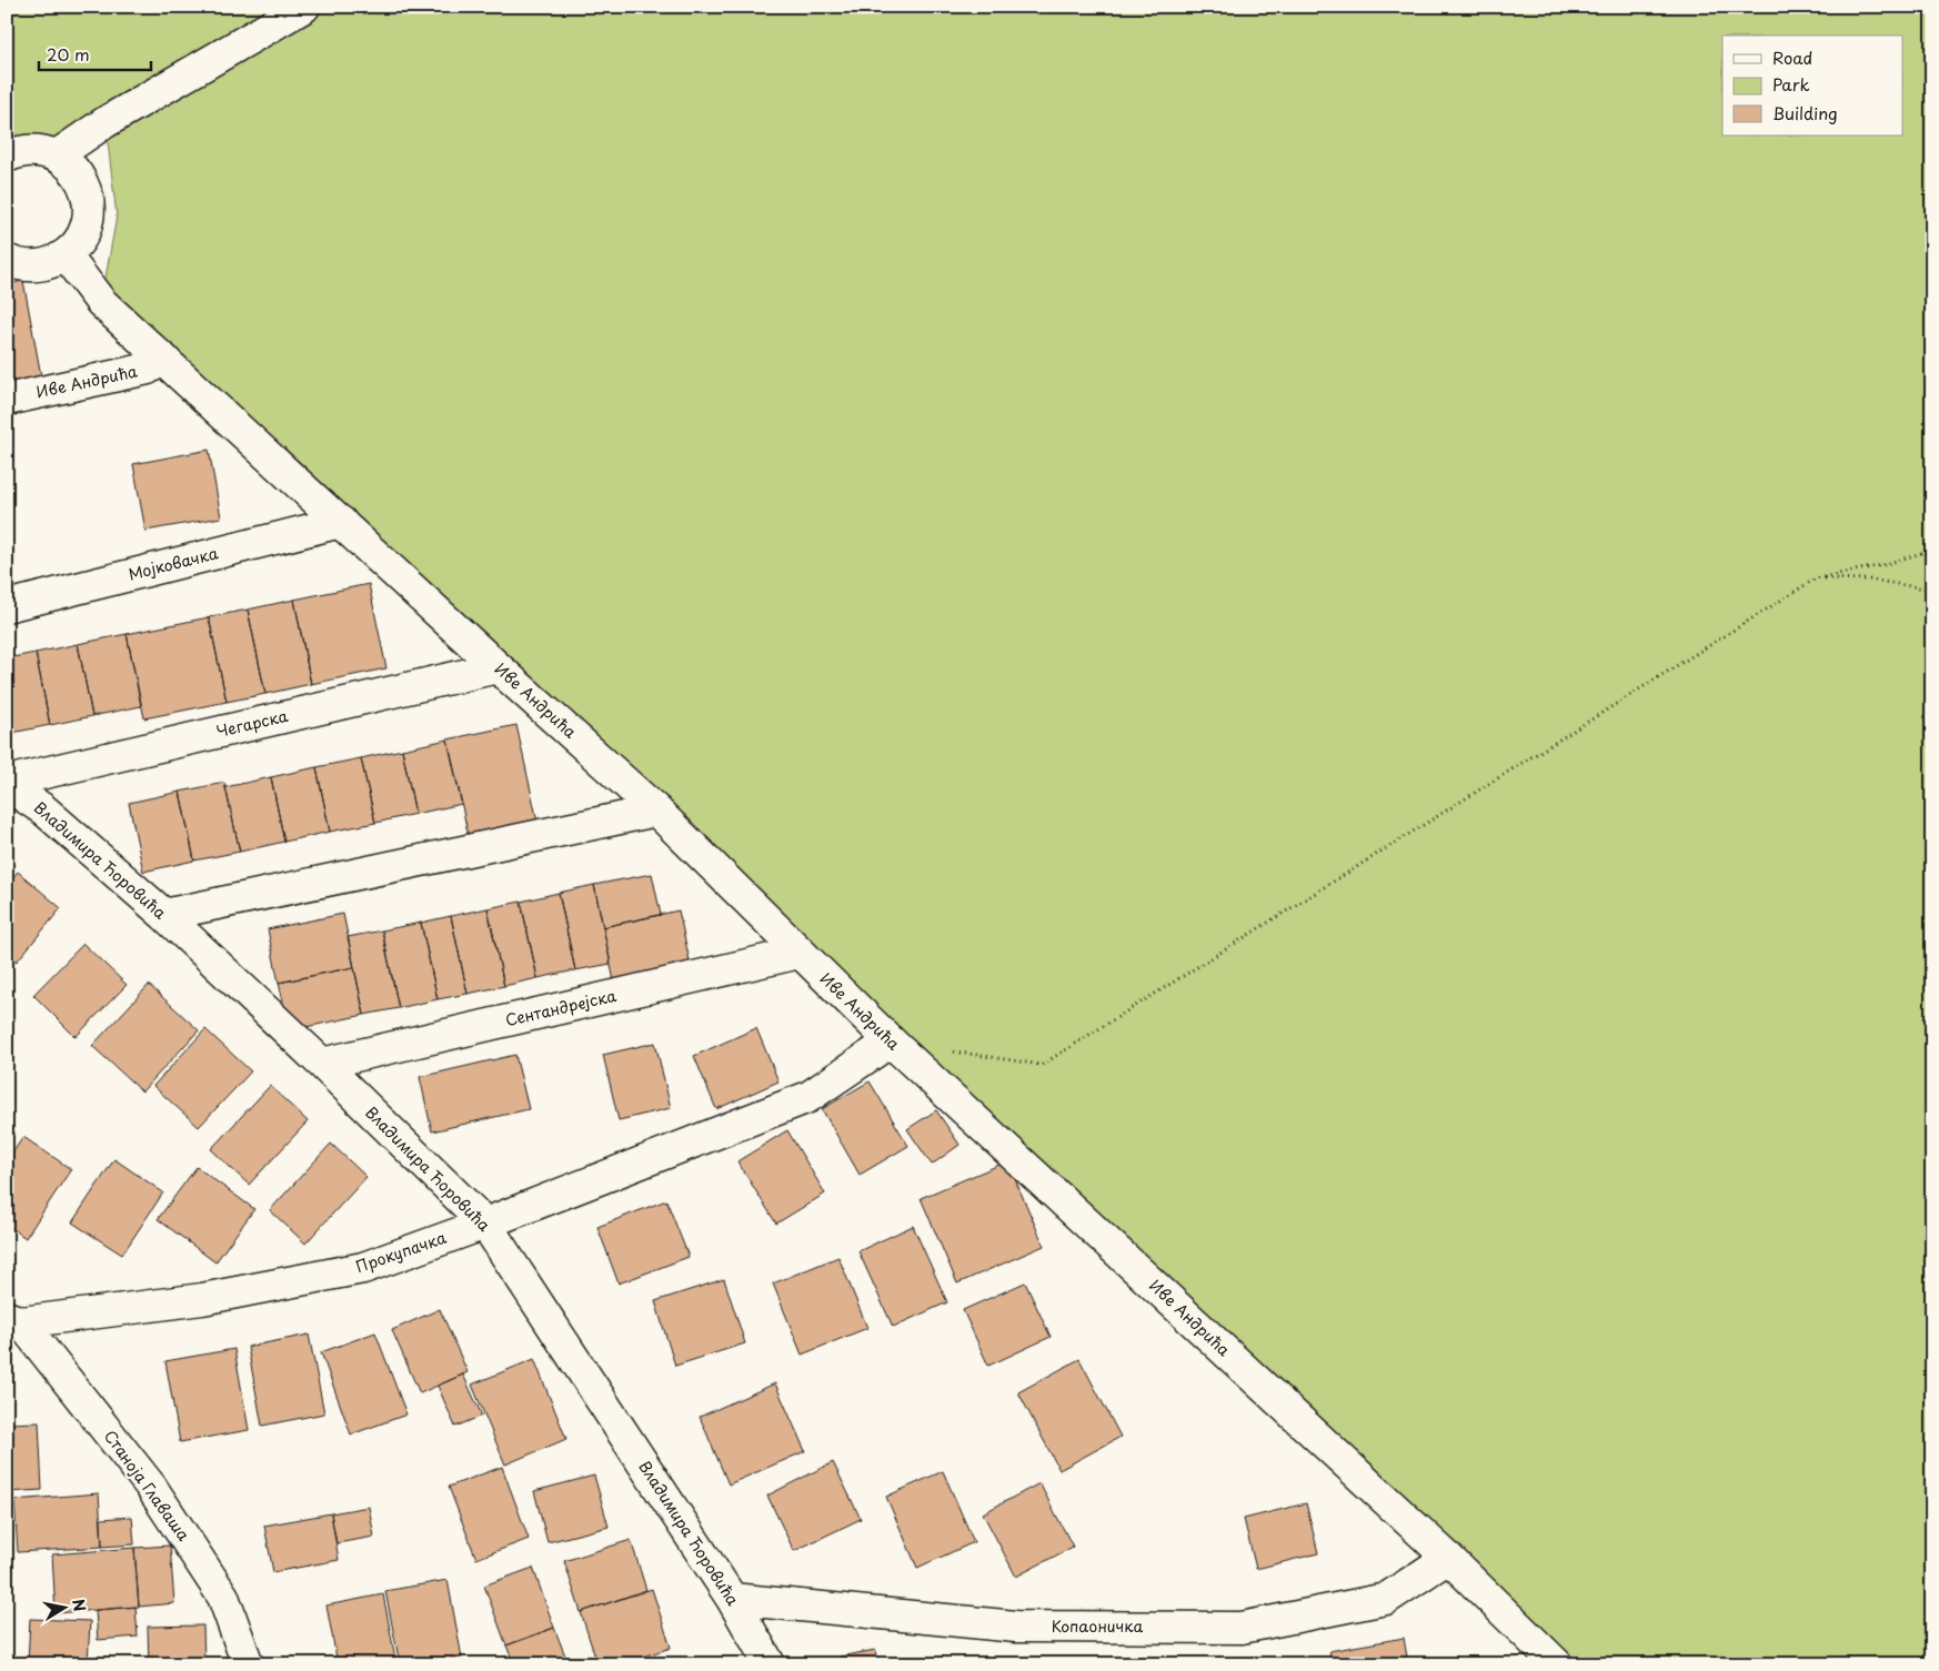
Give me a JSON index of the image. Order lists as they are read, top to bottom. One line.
{"streets":{"street":["Иве Андрића","Мојковачка","Чегарска","Владимира Ћоровића","Сентандрејска","Прокупачка","Станоја Главаша","Копаоничка"]},"crossings":[["Иве Андрића","Мојковачка"],["Иве Андрића","Чегарска"],["Иве Андрића","Сентандрејска"],["Иве Андрића","Прокупачка"],["Иве Андрића","Копаоничка"],["Чегарска","Владимира Ћоровића"],["Владимира Ћоровића","Сентандрејска"],["Владимира Ћоровића","Прокупачка"],["Владимира Ћоровића","Копаоничка"],["Прокупачка","Станоја Главаша"]],"legend":["Road","Park","Building"],"scale_bar":"20 m","north":"right"}
